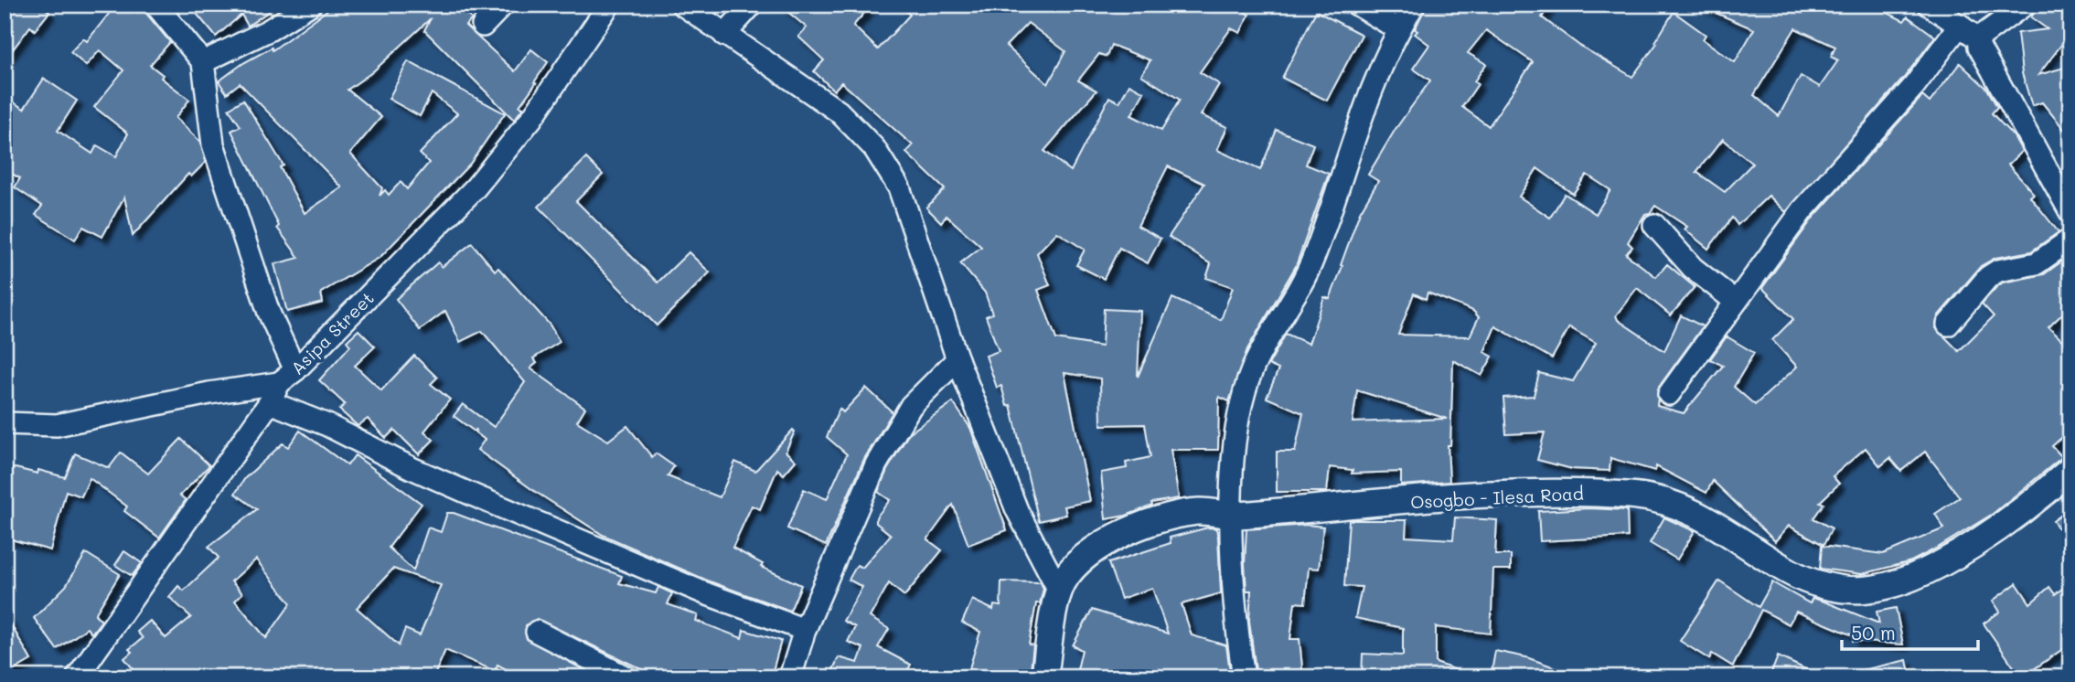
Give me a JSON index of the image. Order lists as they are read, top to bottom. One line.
{"streets":{"main road":["Osogbo - Ilesa Road"],"street":["Asipa Street"]},"scale_bar":"50 m"}
